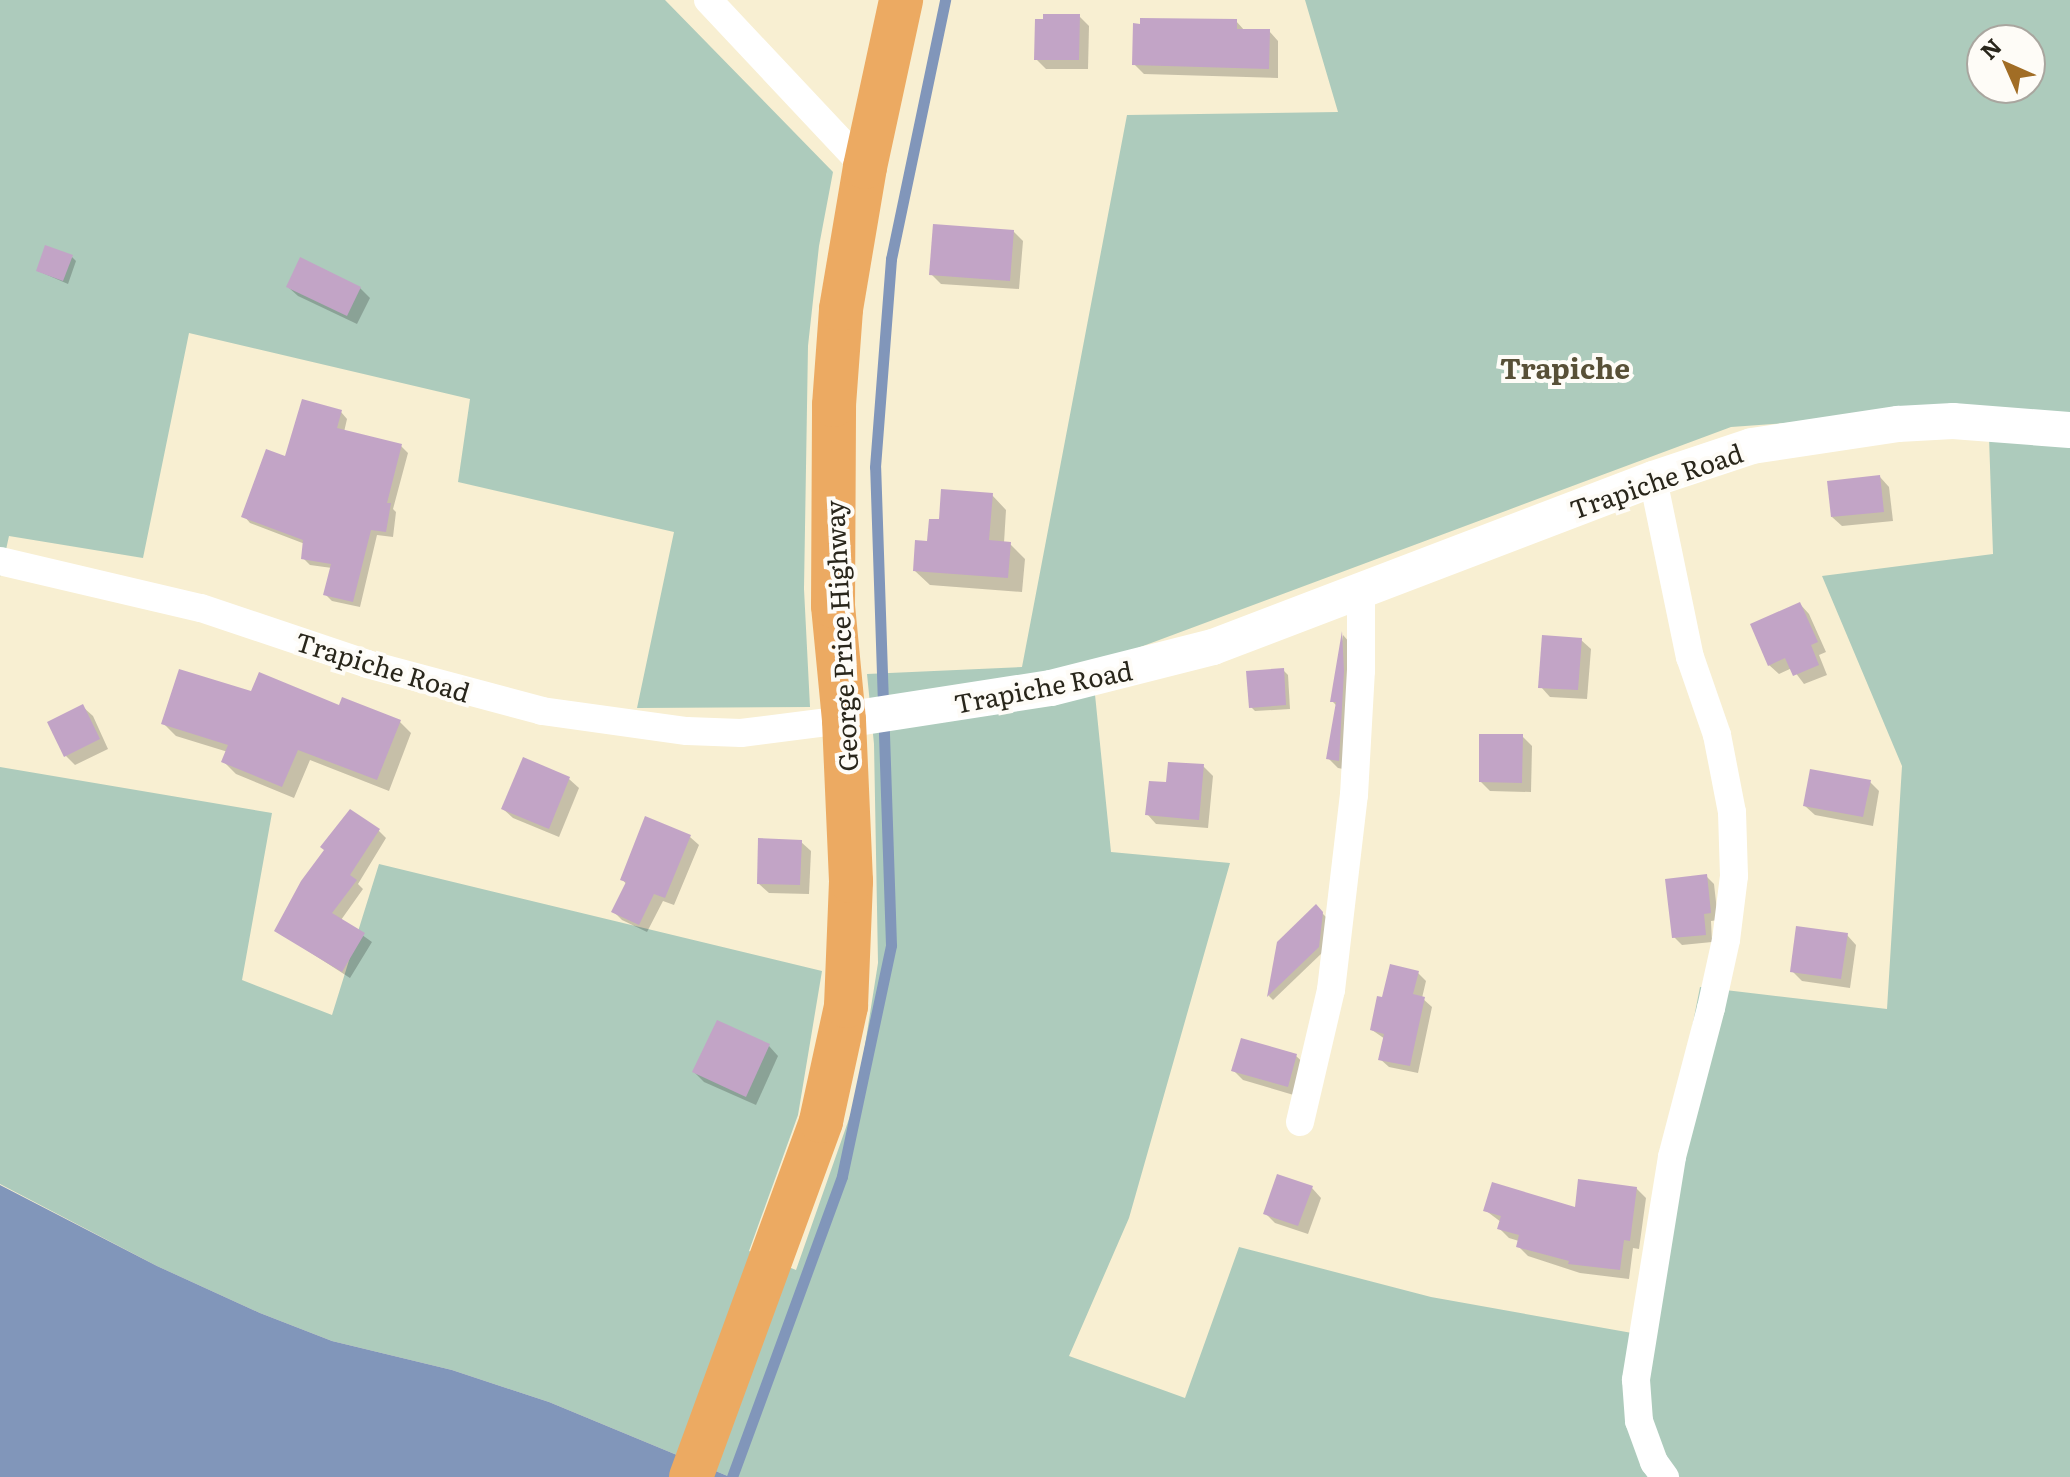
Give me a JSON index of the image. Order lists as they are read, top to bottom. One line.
{"streets":{"highway":["George Price Highway"],"street":["Trapiche Road"]},"crossings":[["Trapiche Road","George Price Highway"]],"districts":["Trapiche"],"north":"top left"}
